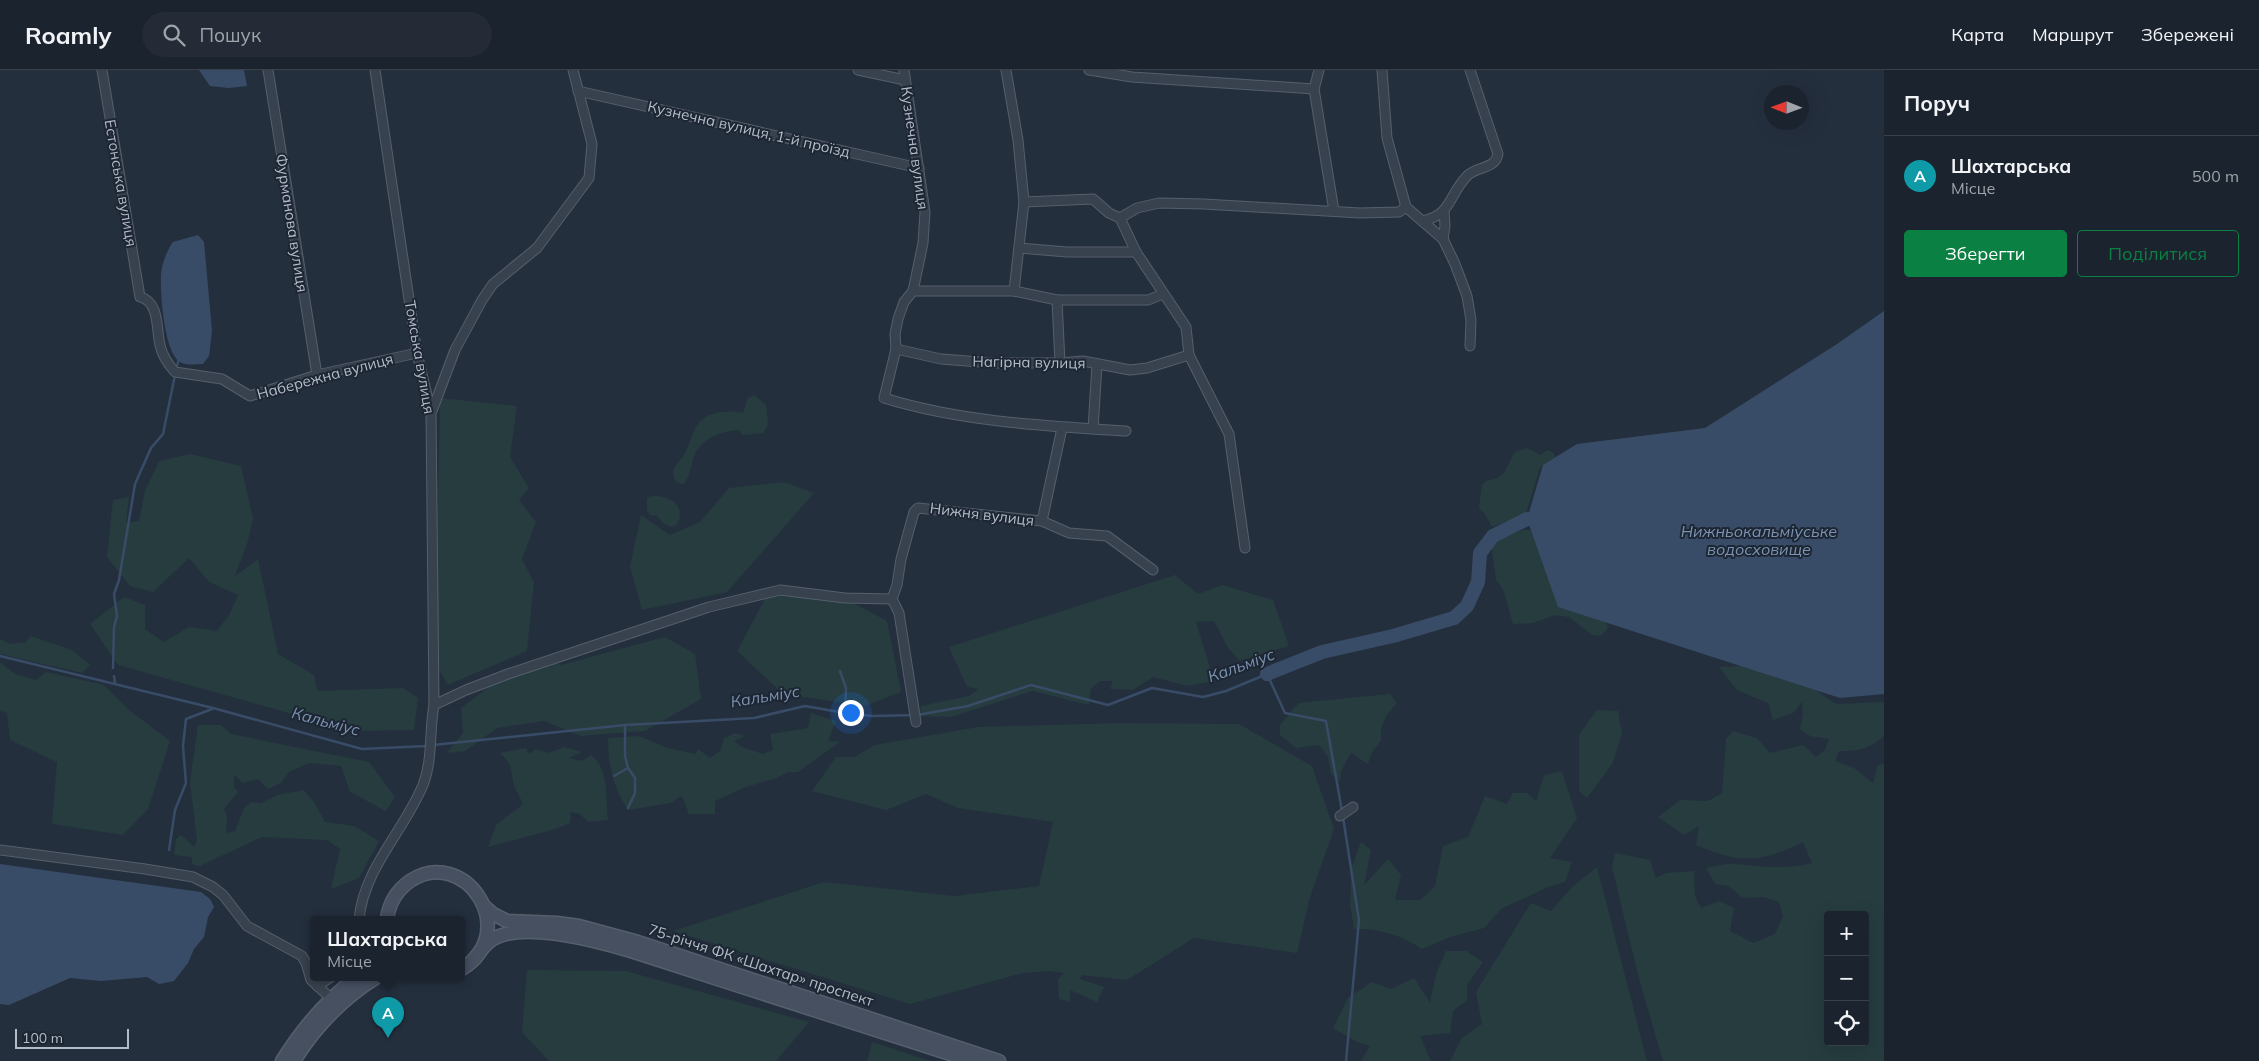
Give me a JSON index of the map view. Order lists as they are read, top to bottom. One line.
{"streets":{"main road":["75-річчя ФК «Шахтар» проспект"],"street":["Кузнечна вулиця, 1-й проїзд","Кузнечна вулиця","Естонська вулиця","Фурманова вулиця","Томська вулиця","Нагірна вулиця","Набережна вулиця","Нижня вулиця"]},"crossings":[["Кузнечна вулиця, 1-й проїзд","Кузнечна вулиця"],["Кузнечна вулиця","Нагірна вулиця"],["Естонська вулиця","Набережна вулиця"],["Фурманова вулиця","Набережна вулиця"],["Томська вулиця","Набережна вулиця"]],"water":["Нижньокальміуське водосховище","Кальміус"],"scale_bar":"100 m","north":"left","page":{"header":"Roamly","search":"Пошук","nav":["Карта","Маршрут","Збережені"],"heading":"Поруч","list":[{"mark":"A","name":"Шахтарська","note":"Місце","value":"500 m"}],"buttons":["Зберегти","Поділитися"],"map_buttons":["+","−"],"popup":["Шахтарська","Місце"],"pins":"A","scale":"100 m"}}
